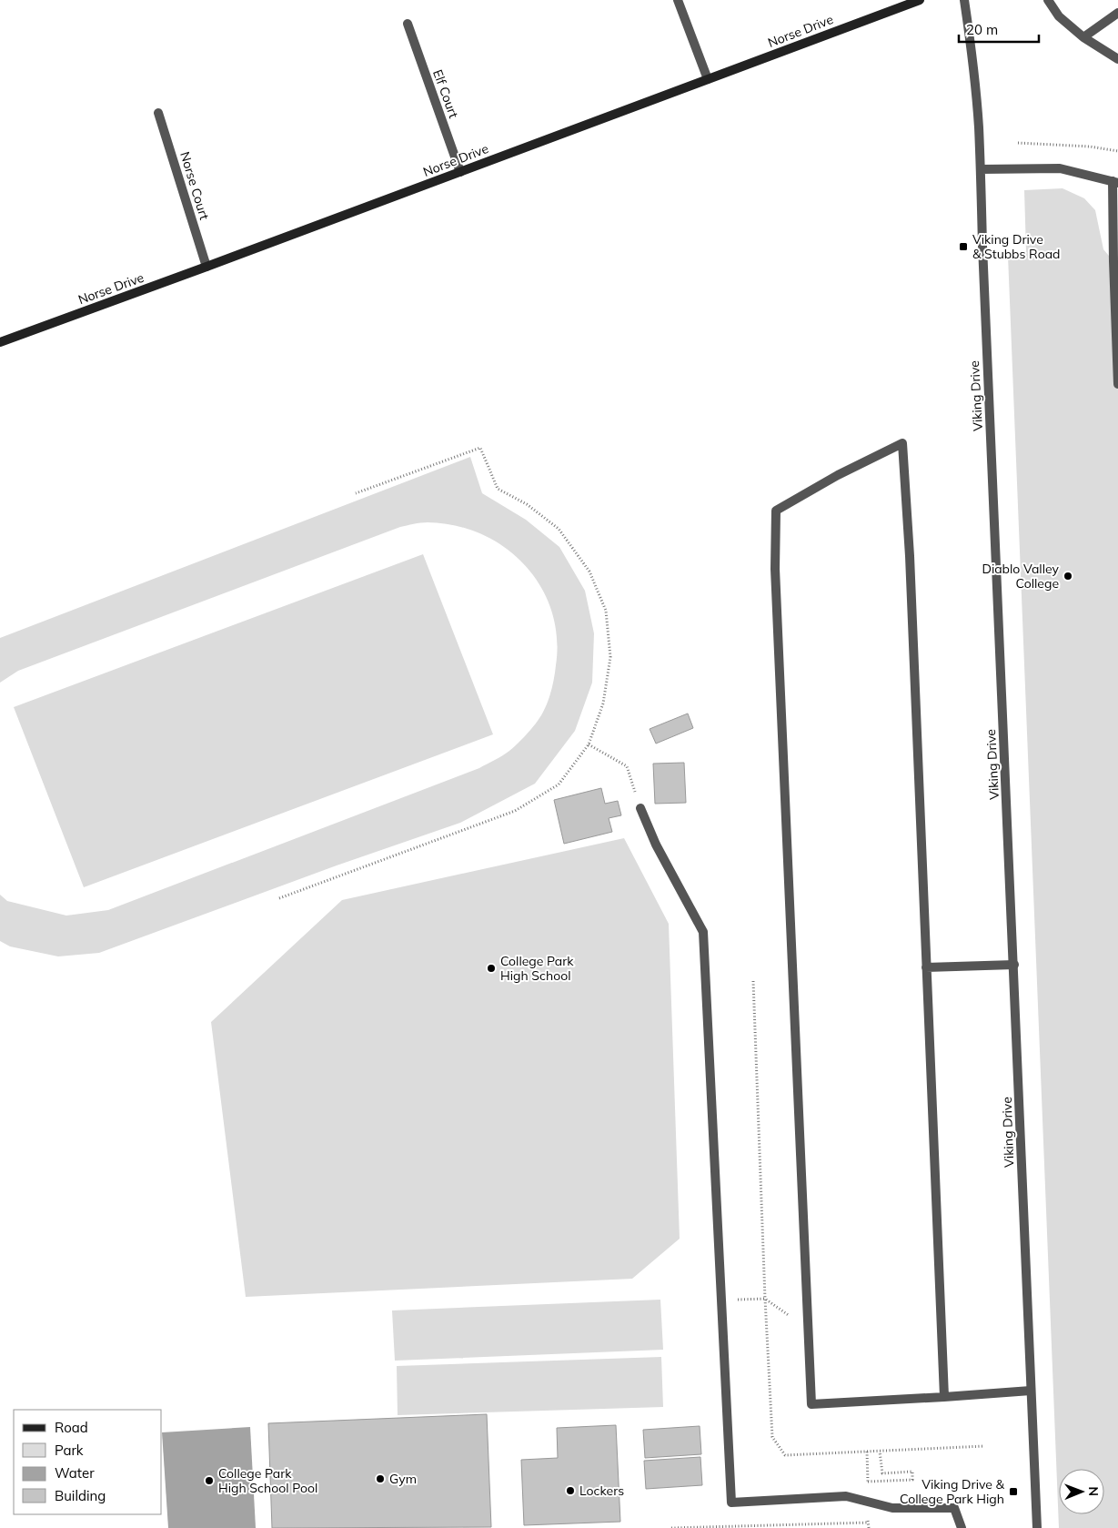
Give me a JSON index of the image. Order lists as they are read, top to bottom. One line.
{"streets":{"street":["Norse Drive","Elf Court","Norse Court","Viking Drive"]},"crossings":[["Norse Drive","Elf Court"],["Norse Drive","Norse Court"]],"places":{"transit":["Viking Drive & Stubbs Road","Viking Drive & College Park High"],"other":["Diablo Valley College","College Park High School","Gym","College Park High School Pool","Lockers"]},"legend":["Road","Park","Water","Building"],"scale_bar":"20 m","north":"right"}
